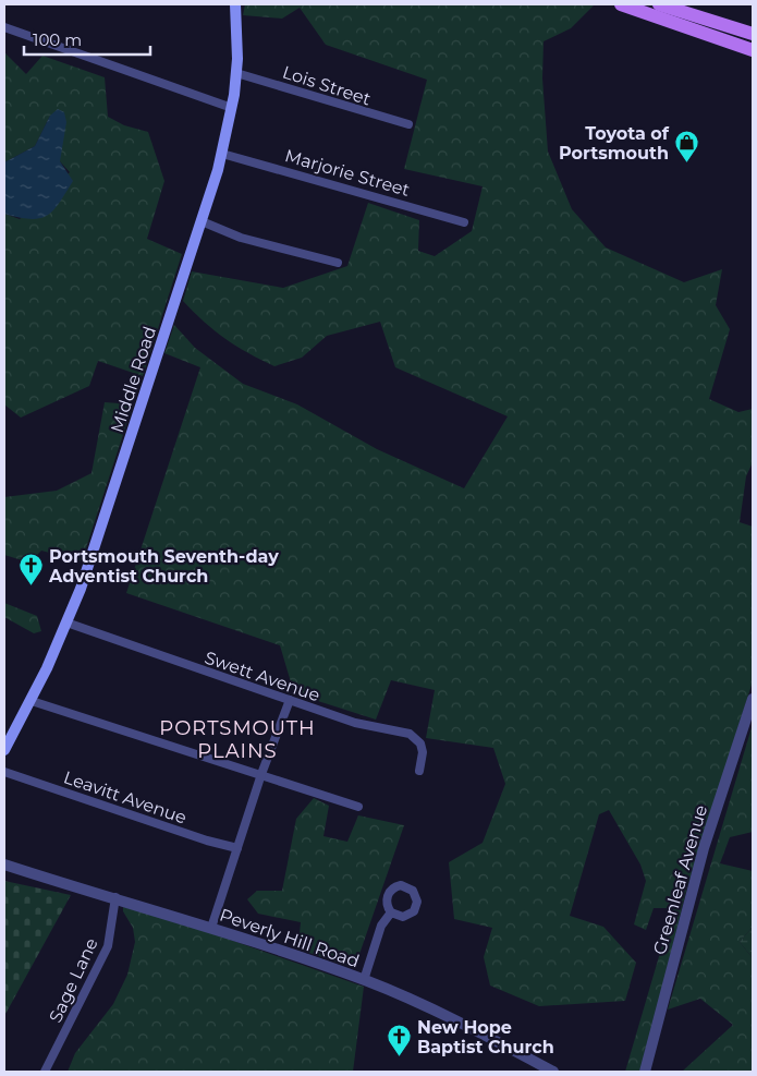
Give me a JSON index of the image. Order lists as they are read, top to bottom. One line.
{"streets":{"main road":["Middle Road"],"street":["Lois Street","Marjorie Street","Swett Avenue","Leavitt Avenue","Greenleaf Avenue","Peverly Hill Road","Sage Lane"]},"crossings":[["Lois Street","Middle Road"],["Marjorie Street","Middle Road"],["Middle Road","Swett Avenue"],["Peverly Hill Road","Sage Lane"]],"districts":["PORTSMOUTH PLAINS"],"places":{"shop":["Toyota of Portsmouth"],"church":["Portsmouth Seventh-day Adventist Church","New Hope Baptist Church"]},"scale_bar":"100 m"}
